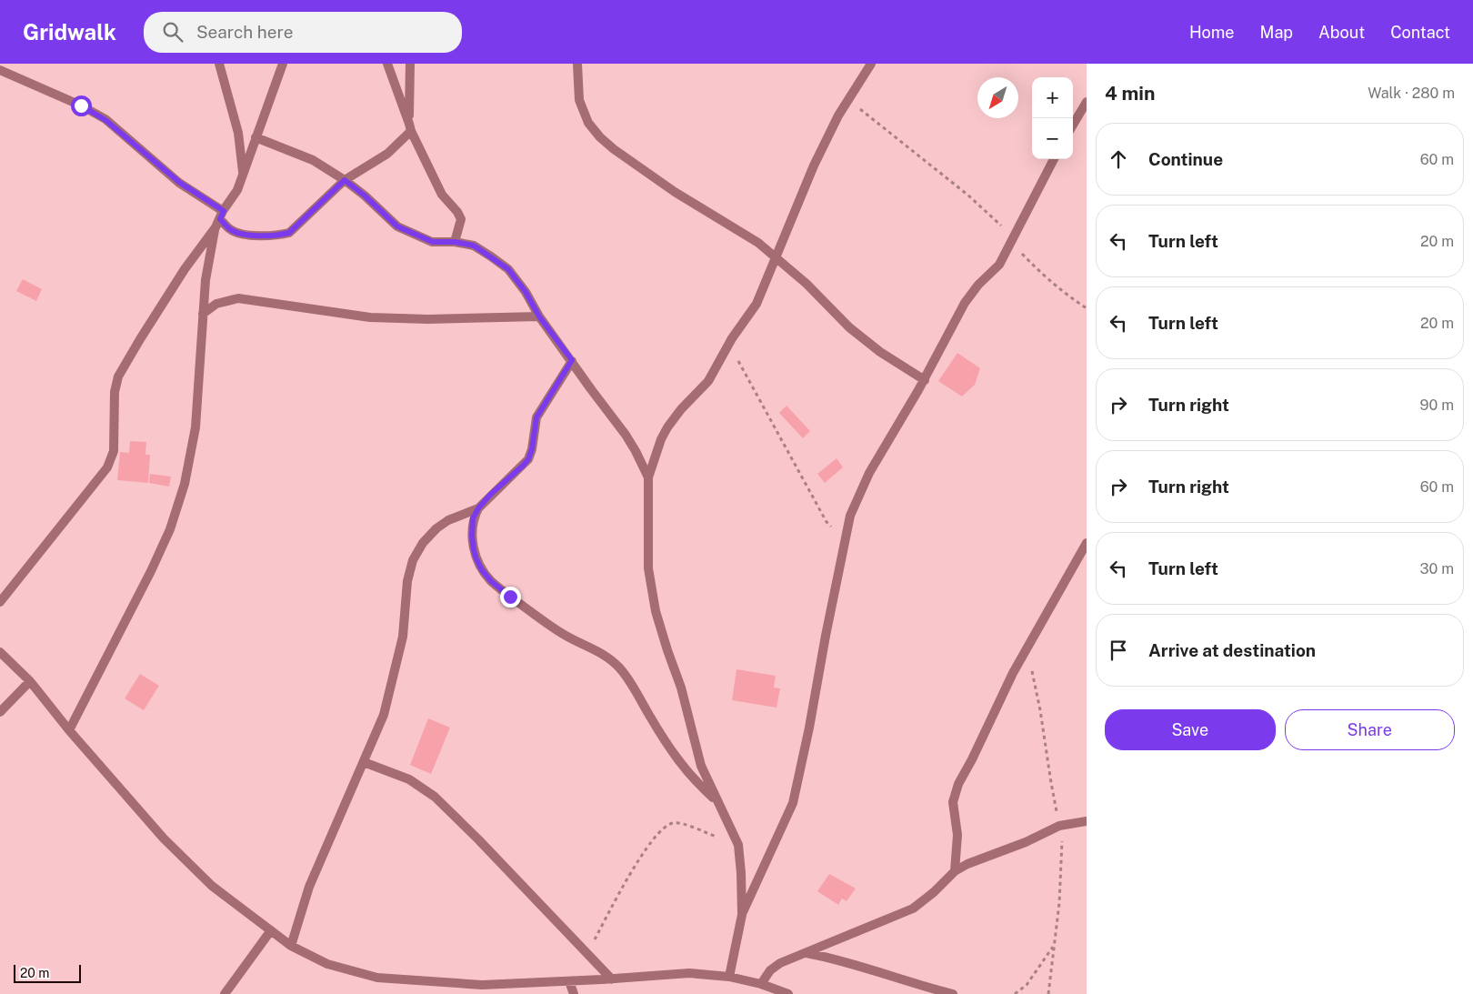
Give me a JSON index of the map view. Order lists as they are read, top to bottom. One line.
{"scale_bar":"20 m","north":"bottom left","page":{"header":"Gridwalk","search":"Search here","nav":["Home","Map","About","Contact"],"heading":["4 min","Walk · 280 m"],"map_buttons":["+","−"],"list":[["Continue","60 m"],["Turn left","20 m"],["Turn left","20 m"],["Turn right","90 m"],["Turn right","60 m"],["Turn left","30 m"],"Arrive at destination"],"buttons":["Save","Share"],"scale":"20 m"}}
